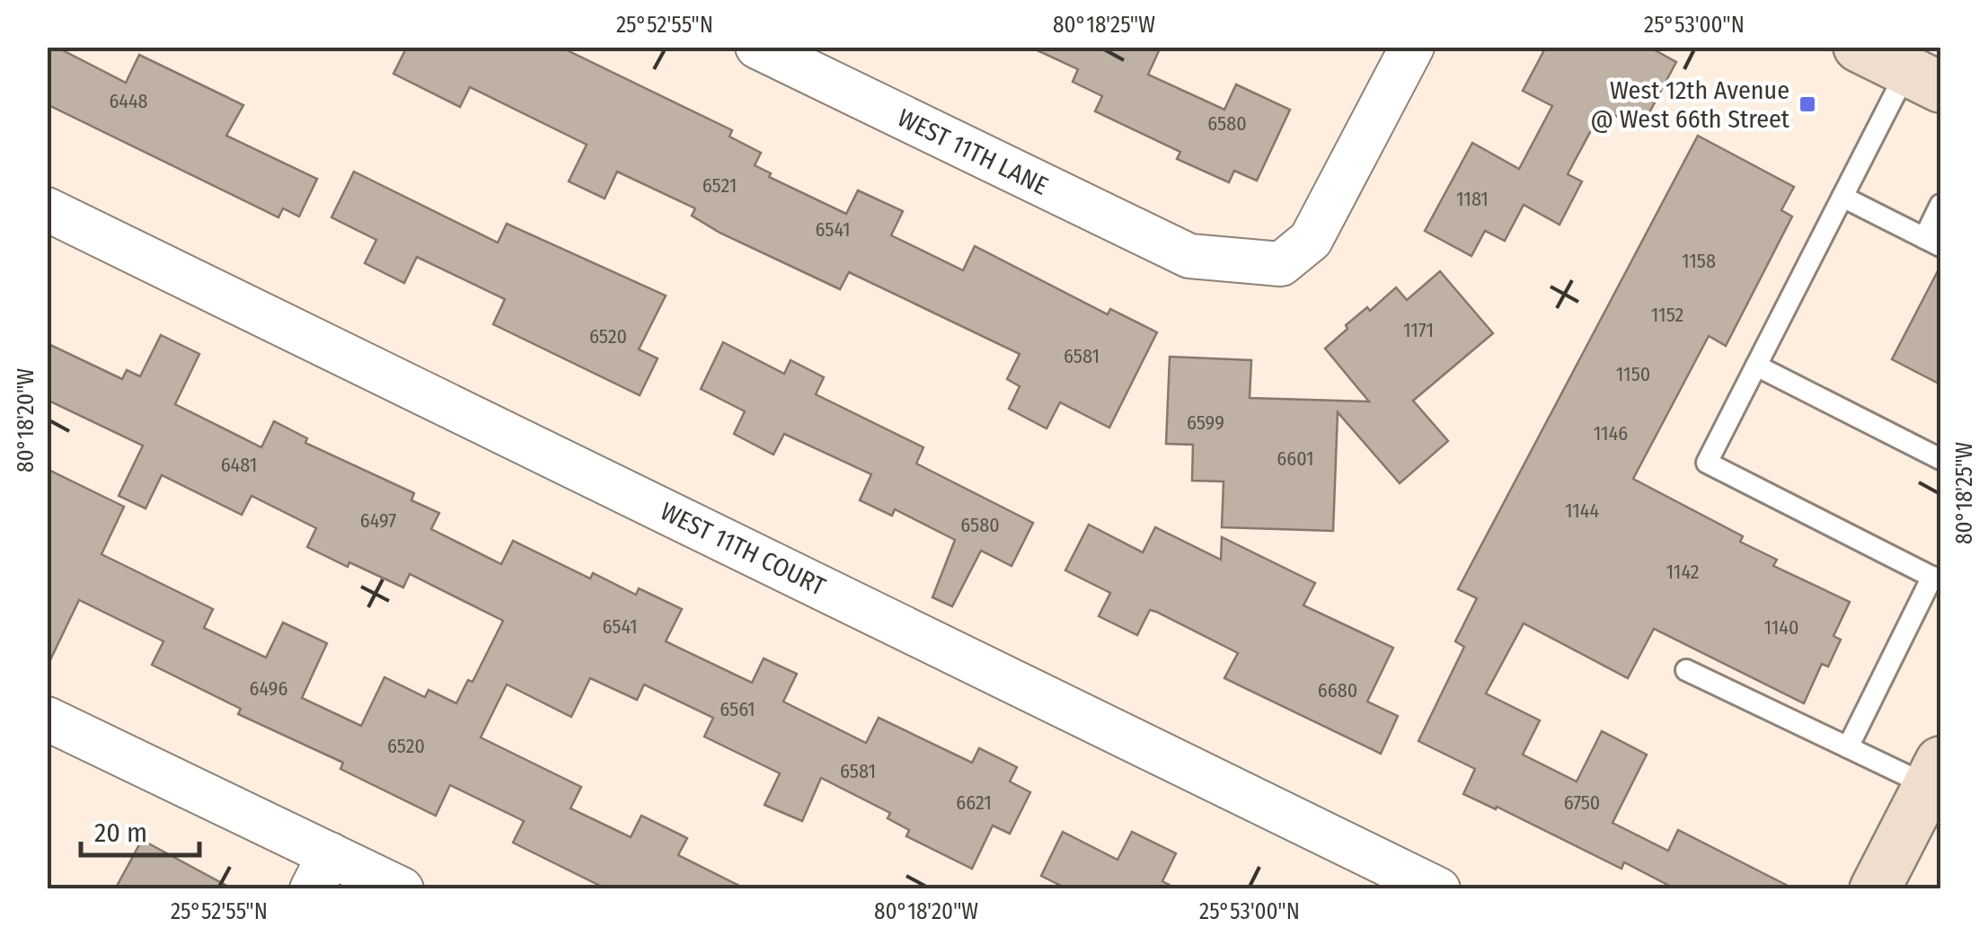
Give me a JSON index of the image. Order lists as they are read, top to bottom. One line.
{"streets":{"street":["WEST 11TH LANE","WEST 11TH COURT"]},"places":{"transit":["West 12th Avenue @ West 66th Street"]},"house_numbers":["6448","6580","6521","1181","6541","1158","1152","1171","6520","6581","1150","6599","1146","6601","6481","1144","6497","6580","1142","6541","1140","6496","6680","6561","6520","6581","6621","6750"],"scale_bar":"20 m","coordinates":["25°52'55\"N","80°18'25\"W","25°53'00\"N","80°18'20\"W"]}
